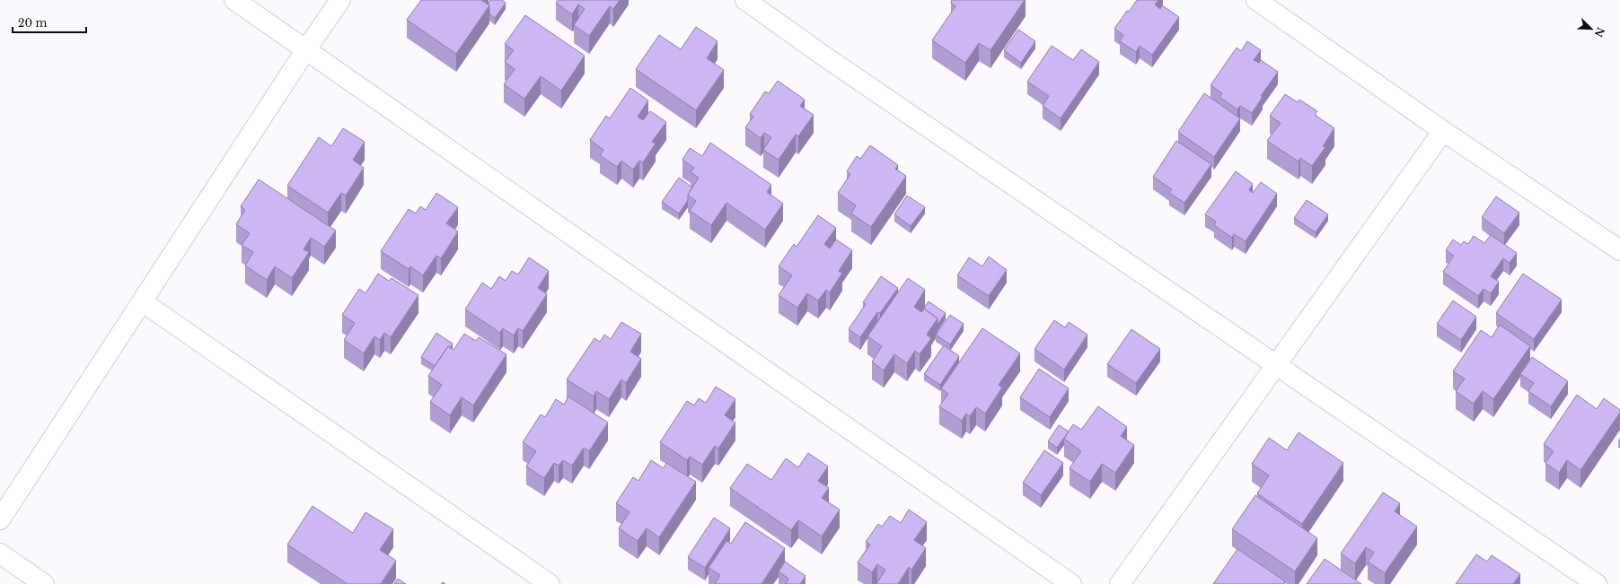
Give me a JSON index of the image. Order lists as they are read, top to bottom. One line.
{"scale_bar":"20 m","north":"bottom right"}
